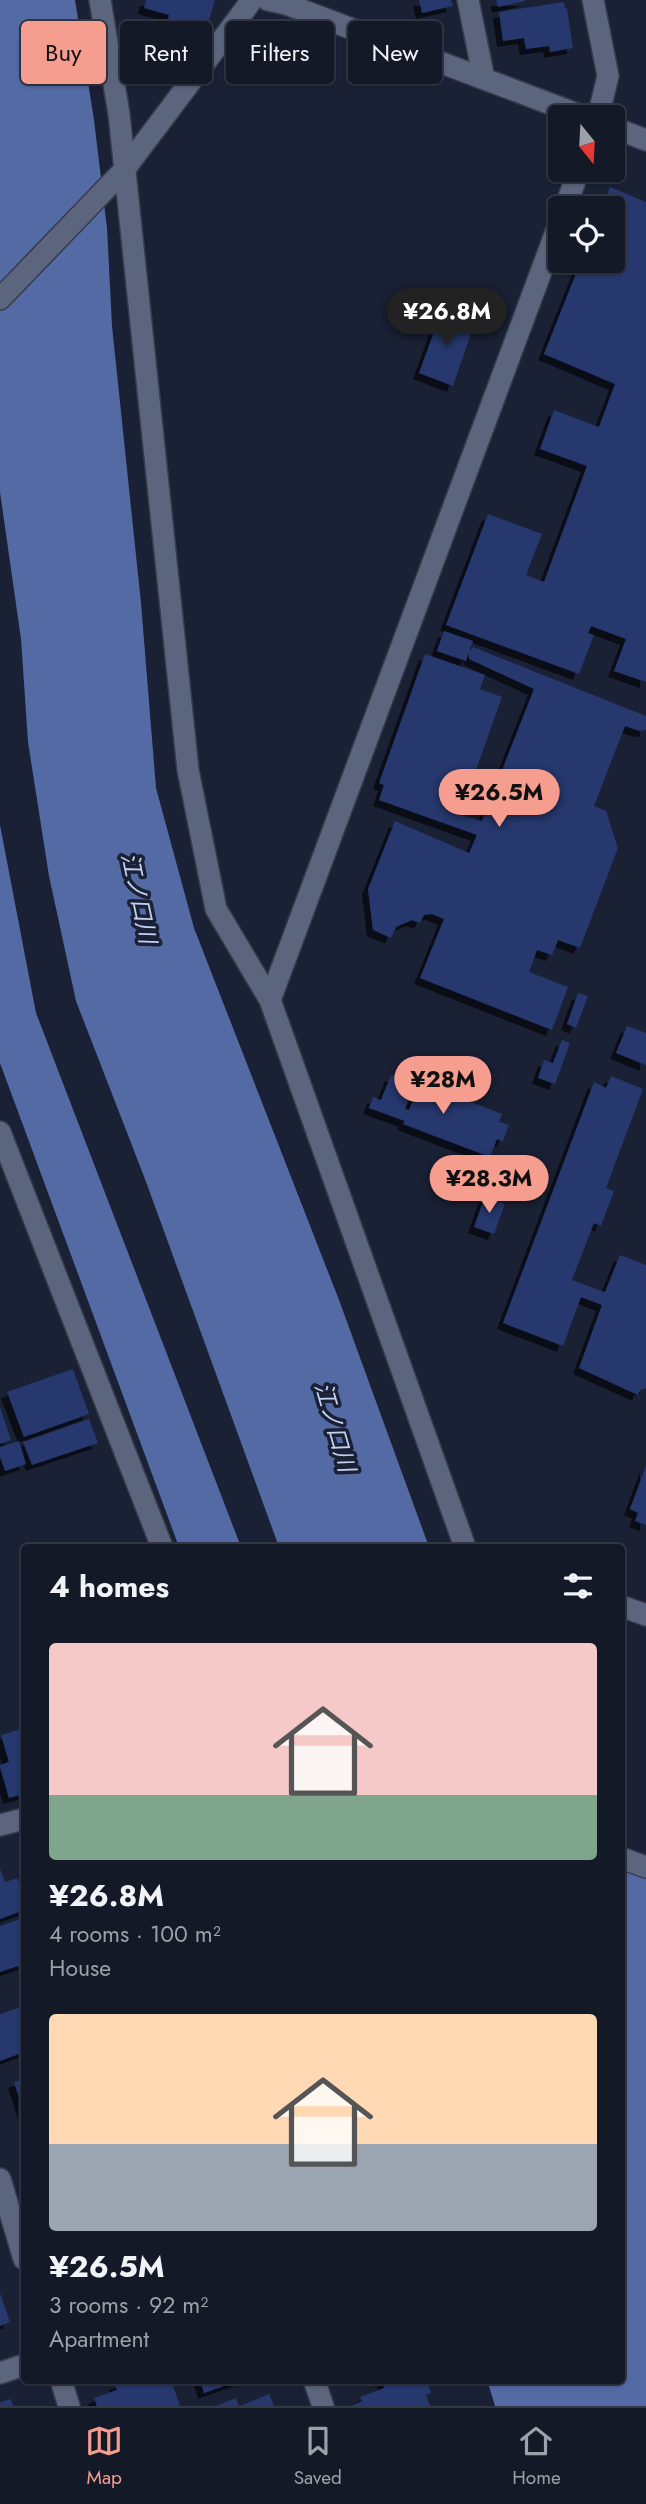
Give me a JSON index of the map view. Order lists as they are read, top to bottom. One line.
{"water":["江ノ口川"],"north":"bottom","page":{"chip":["Buy","Rent","Filters","New"],"price":["¥26.8M","¥26.5M","¥28M","¥28.3M"],"heading":"4 homes","list":[{"name":"¥26.8M","note":"4 rooms · 100 m² · House"},{"name":"¥26.5M","note":"3 rooms · 92 m² · Apartment"}],"tabs":["Map","Saved","Home"]}}
